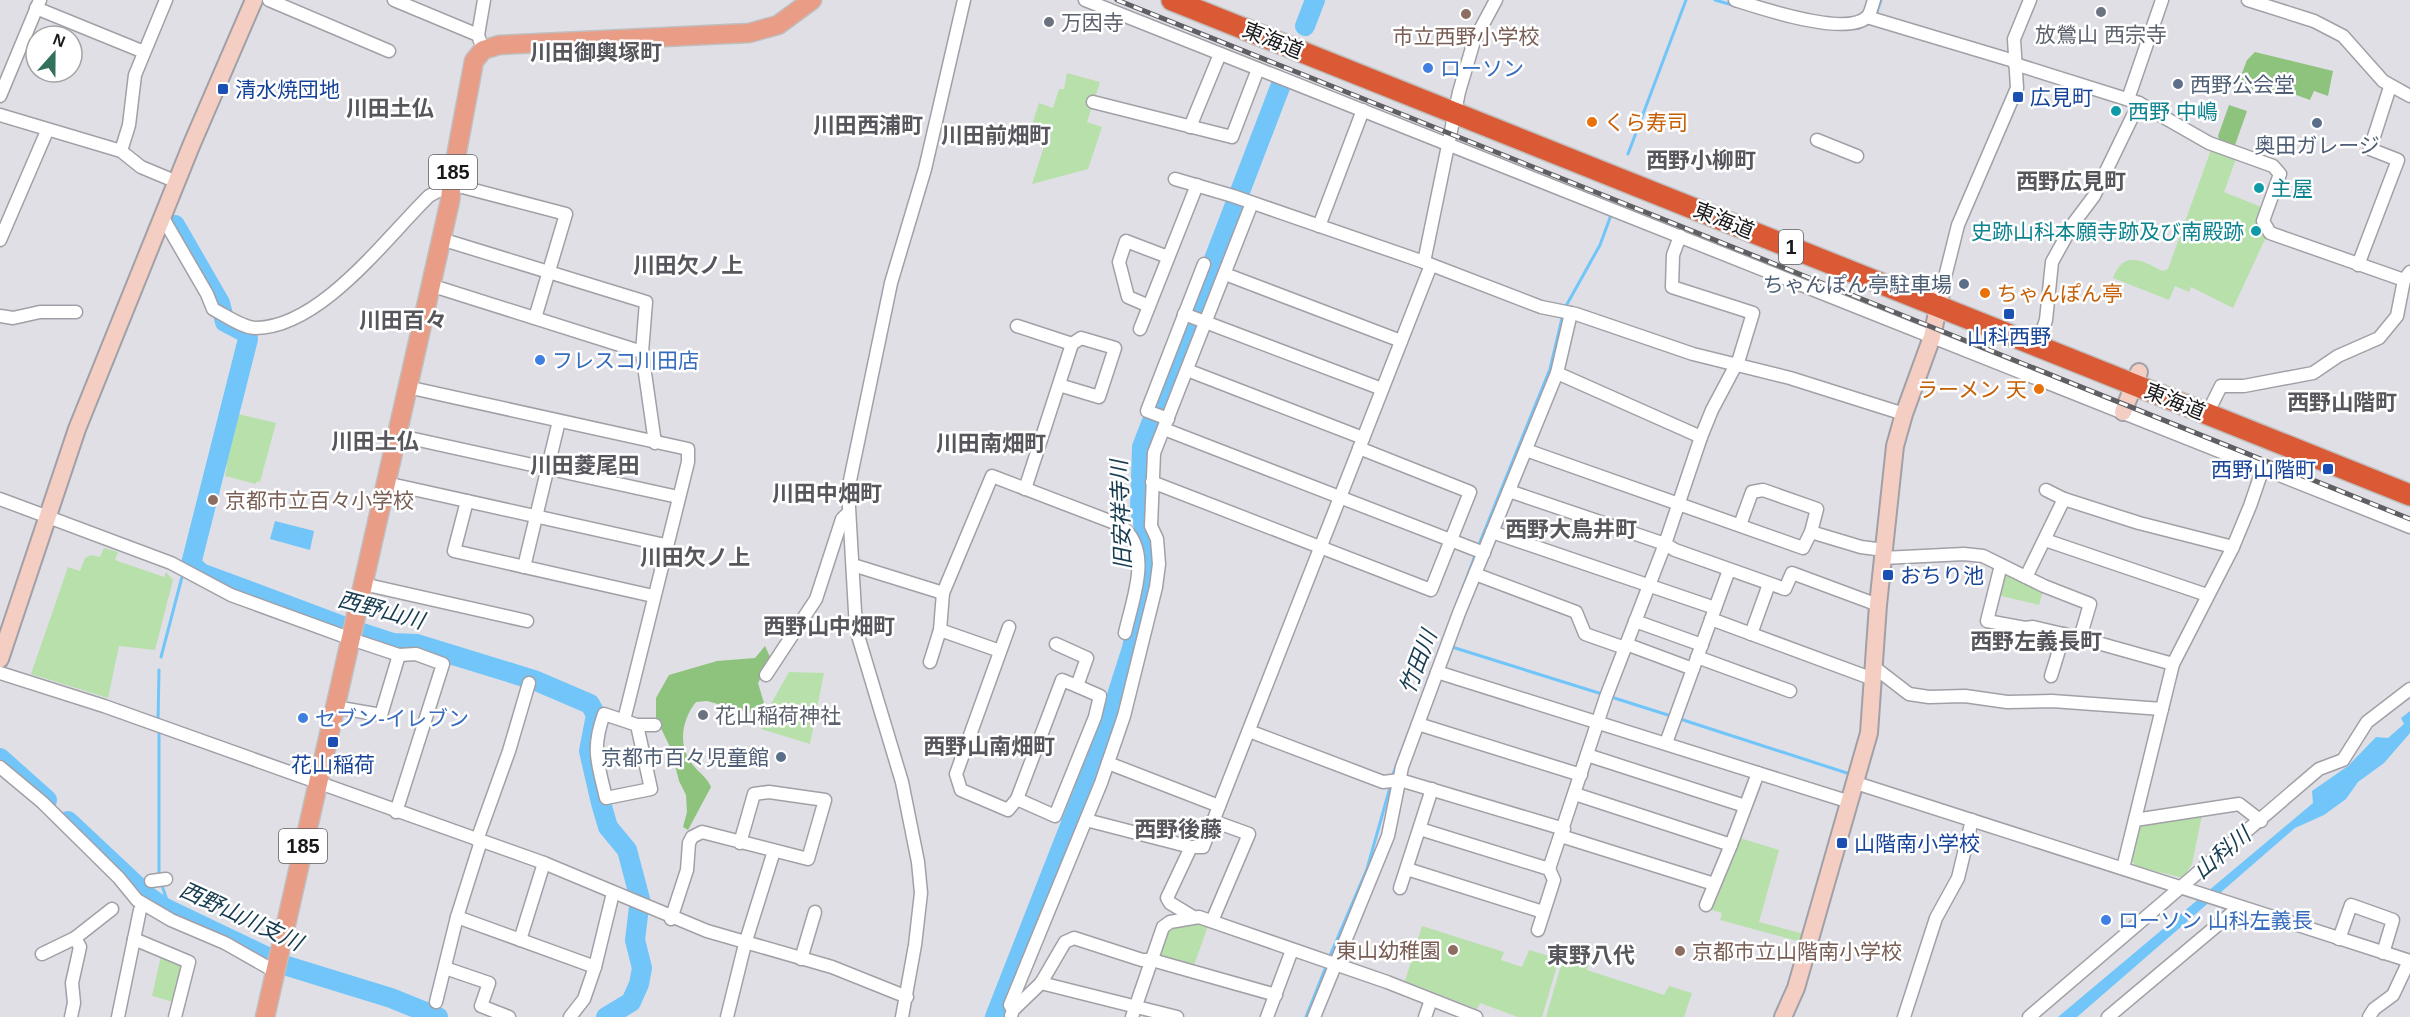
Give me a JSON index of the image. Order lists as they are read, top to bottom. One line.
{"streets":{"highway":["東海道","1"],"main road":["185"]},"districts":["川田御輿塚町","川田土仏","川田西浦町","川田前畑町","西野小柳町","西野広見町","川田欠ノ上","川田百々","西野山階町","川田土仏","川田南畑町","川田菱尾田","川田中畑町","西野大鳥井町","川田欠ノ上","西野山中畑町","西野左義長町","西野山南畑町","西野後藤","東野八代"],"water":["旧安祥寺川","西野山川","竹田川","山科川","西野山川支川"],"places":{"other":["放鶯山 西宗寺","市立西野小学校","万因寺","ローソン","西野公会堂","西野 中嶋","くら寿司","奥田ガレージ","主屋","史跡山科本願寺跡及び南殿跡","ちゃんぽん亭駐車場","ちゃんぽん亭","フレスコ川田店","ラーメン 天","京都市立百々小学校","花山稲荷神社","セブン-イレブン","京都市百々児童館","ローソン 山科左義長","東山幼稚園","京都市立山階南小学校"],"transit":["清水焼団地","広見町","山科西野","西野山階町","おちり池","花山稲荷","山階南小学校"]},"north":"top"}
